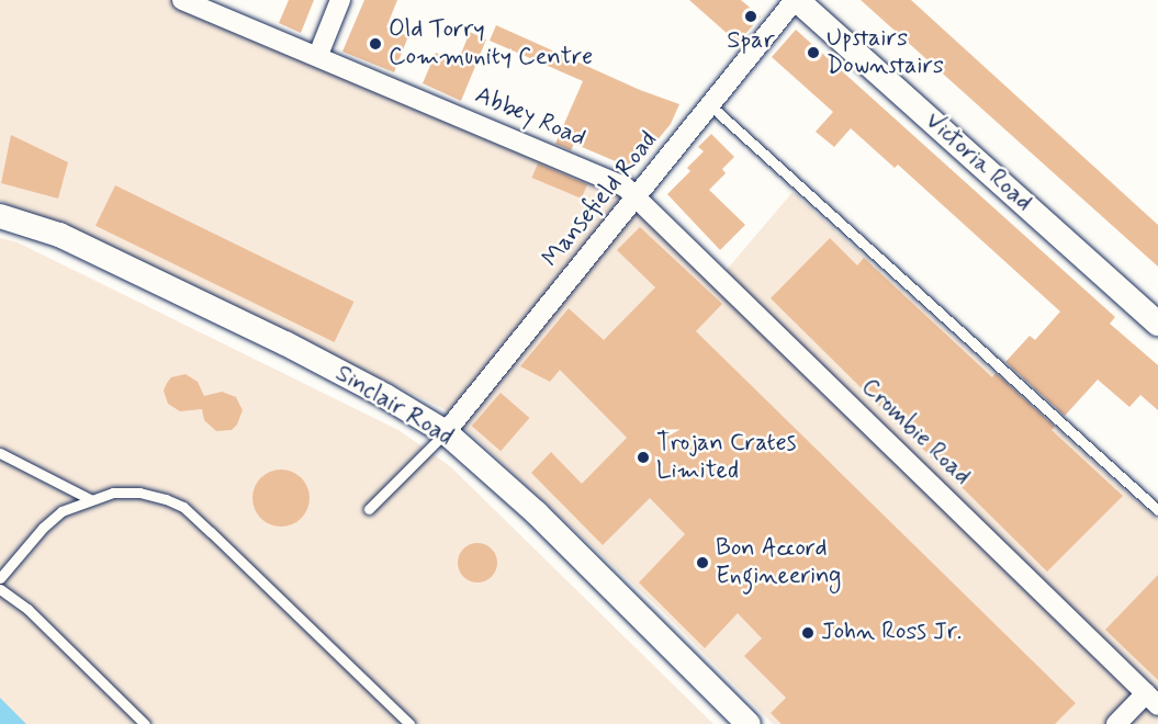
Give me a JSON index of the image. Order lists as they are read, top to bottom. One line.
{"streets":{"street":["Abbey Road","Victoria Road","Mansefield Road","Sinclair Road","Crombie Road"]},"crossings":[["Abbey Road","Mansefield Road"],["Abbey Road","Crombie Road"],["Victoria Road","Mansefield Road"],["Mansefield Road","Sinclair Road"],["Mansefield Road","Crombie Road"]],"places":["Spar","Old Torry Community Centre","Upstairs Downstairs","Trojan Crates Limited","Bon Accord Engineering","John Ross Jr."]}
